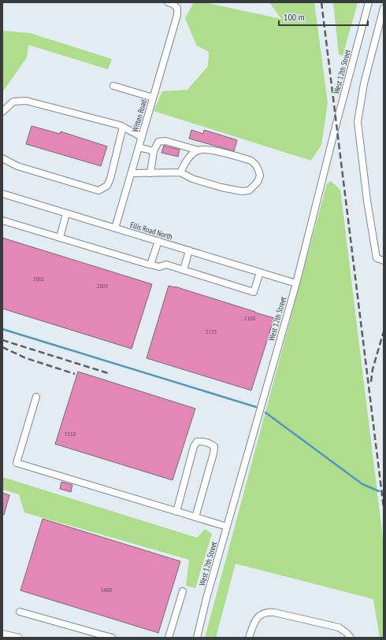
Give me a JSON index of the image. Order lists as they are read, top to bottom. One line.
{"streets":{"street":["West 12th Street","Witten Road","Ellis Road North"]},"crossings":[["West 12th Street","Ellis Road North"],["Witten Road","Ellis Road North"]],"house_numbers":["2001","2003","2168","2155","5510","5400"],"scale_bar":"100 m"}
